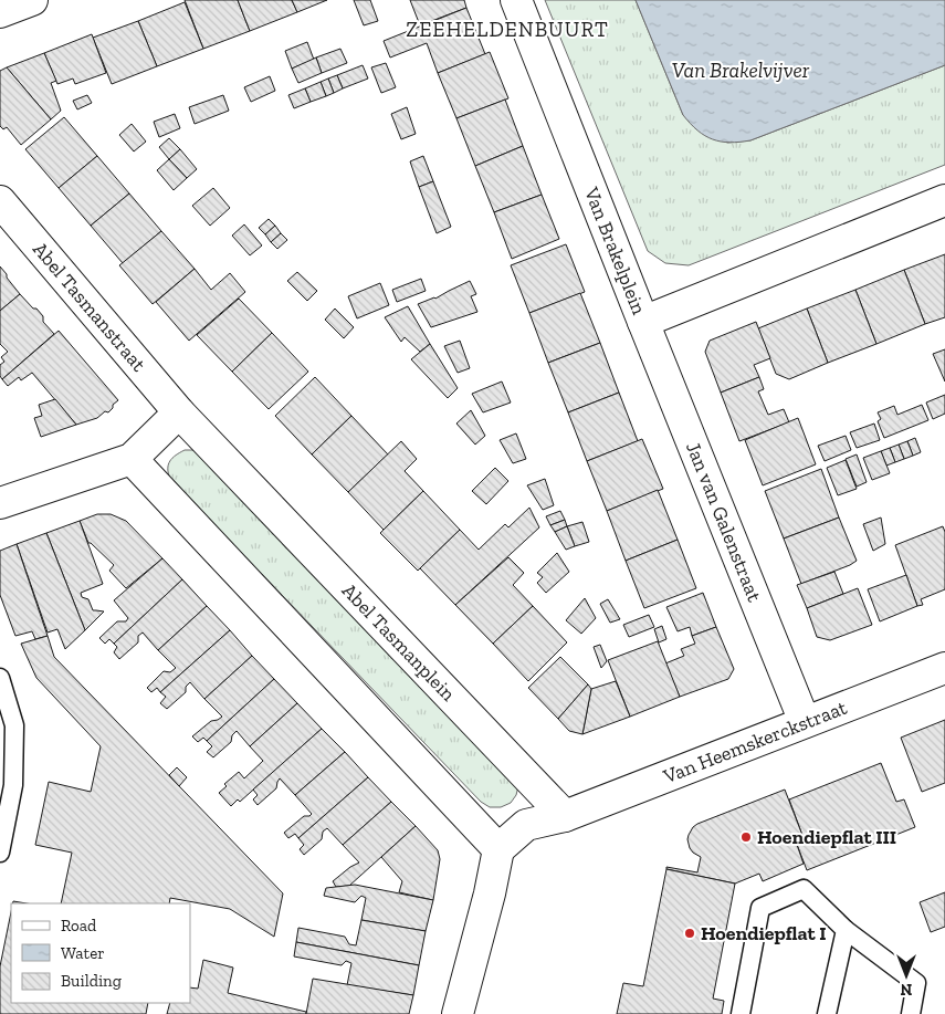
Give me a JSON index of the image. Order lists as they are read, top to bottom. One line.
{"streets":{"street":["Van Brakelplein","Abel Tasmanstraat","Jan van Galenstraat","Abel Tasmanplein","Van Heemskerckstraat"]},"crossings":[["Van Brakelplein","Jan van Galenstraat"],["Abel Tasmanstraat","Abel Tasmanplein"],["Jan van Galenstraat","Van Heemskerckstraat"],["Abel Tasmanplein","Van Heemskerckstraat"]],"districts":["ZEEHELDENBUURT"],"water":["Van Brakelvijver"],"places":["Hoendiepflat III","Hoendiepflat I"],"legend":["Road","Water","Building"],"north":"bottom"}
